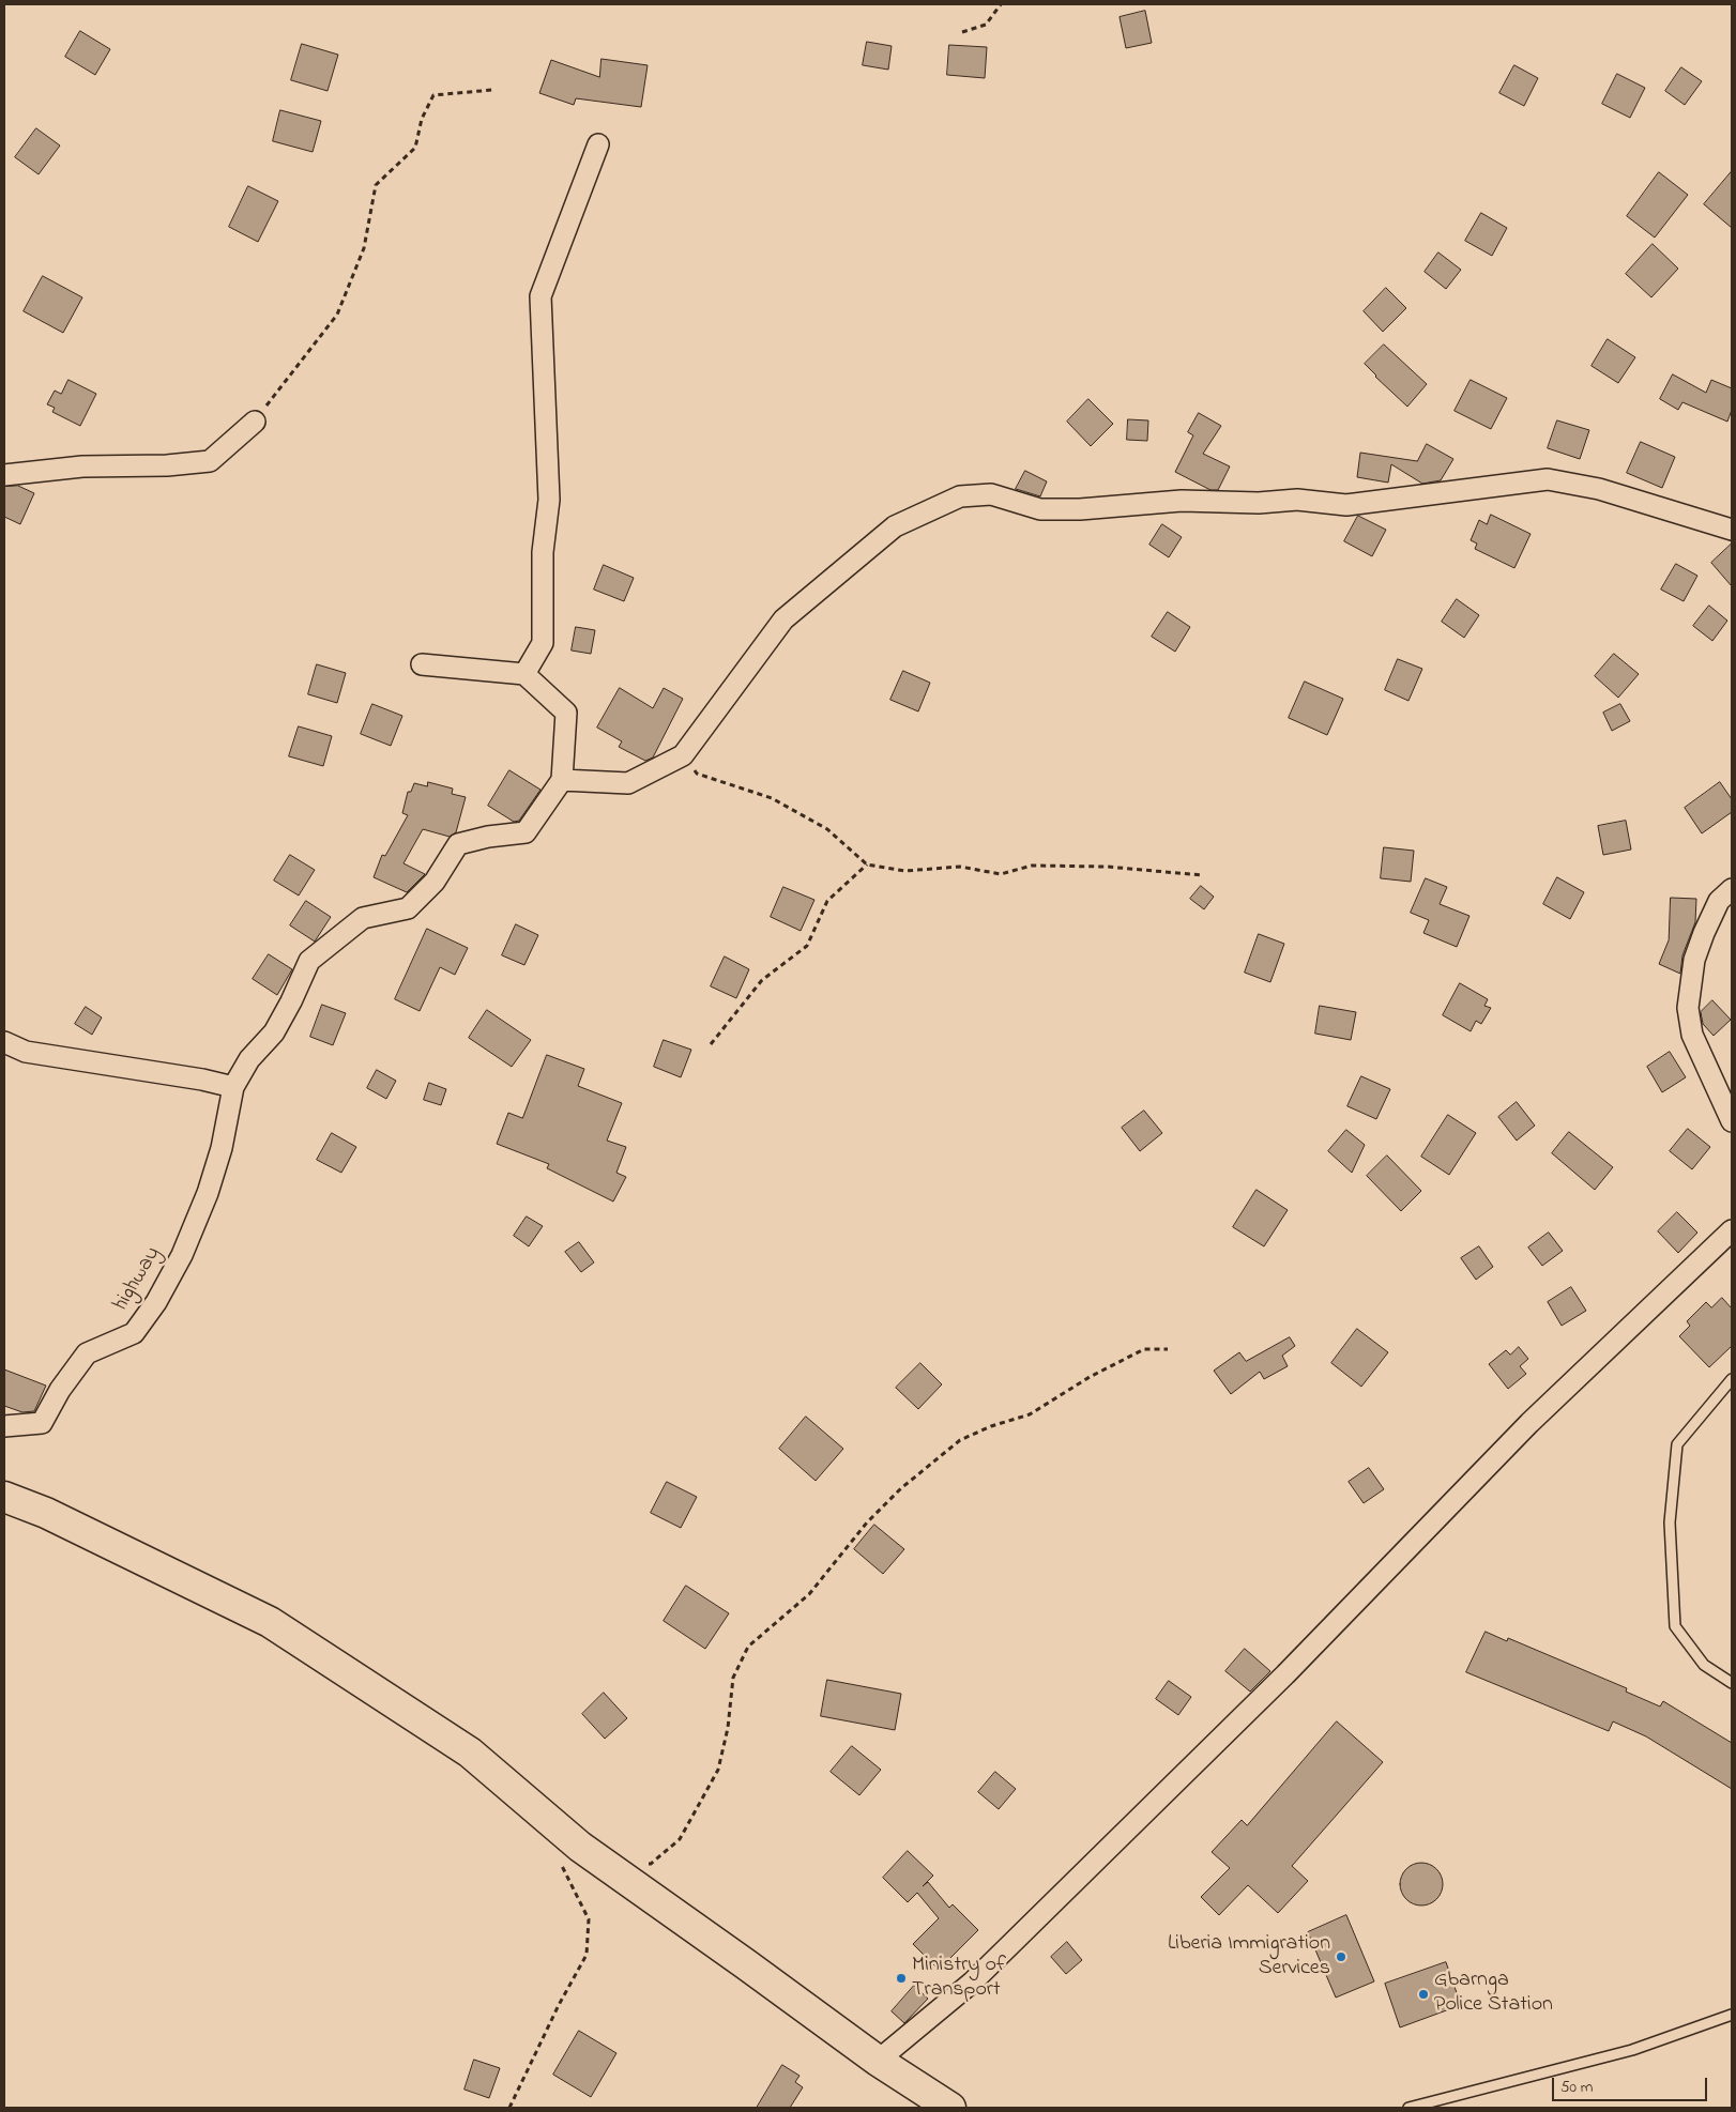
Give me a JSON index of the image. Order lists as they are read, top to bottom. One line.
{"streets":{"street":["highway"]},"places":["Liberia Immigration Services","Ministry of Transport","Gbarnga Police Station"],"scale_bar":"50 m"}
